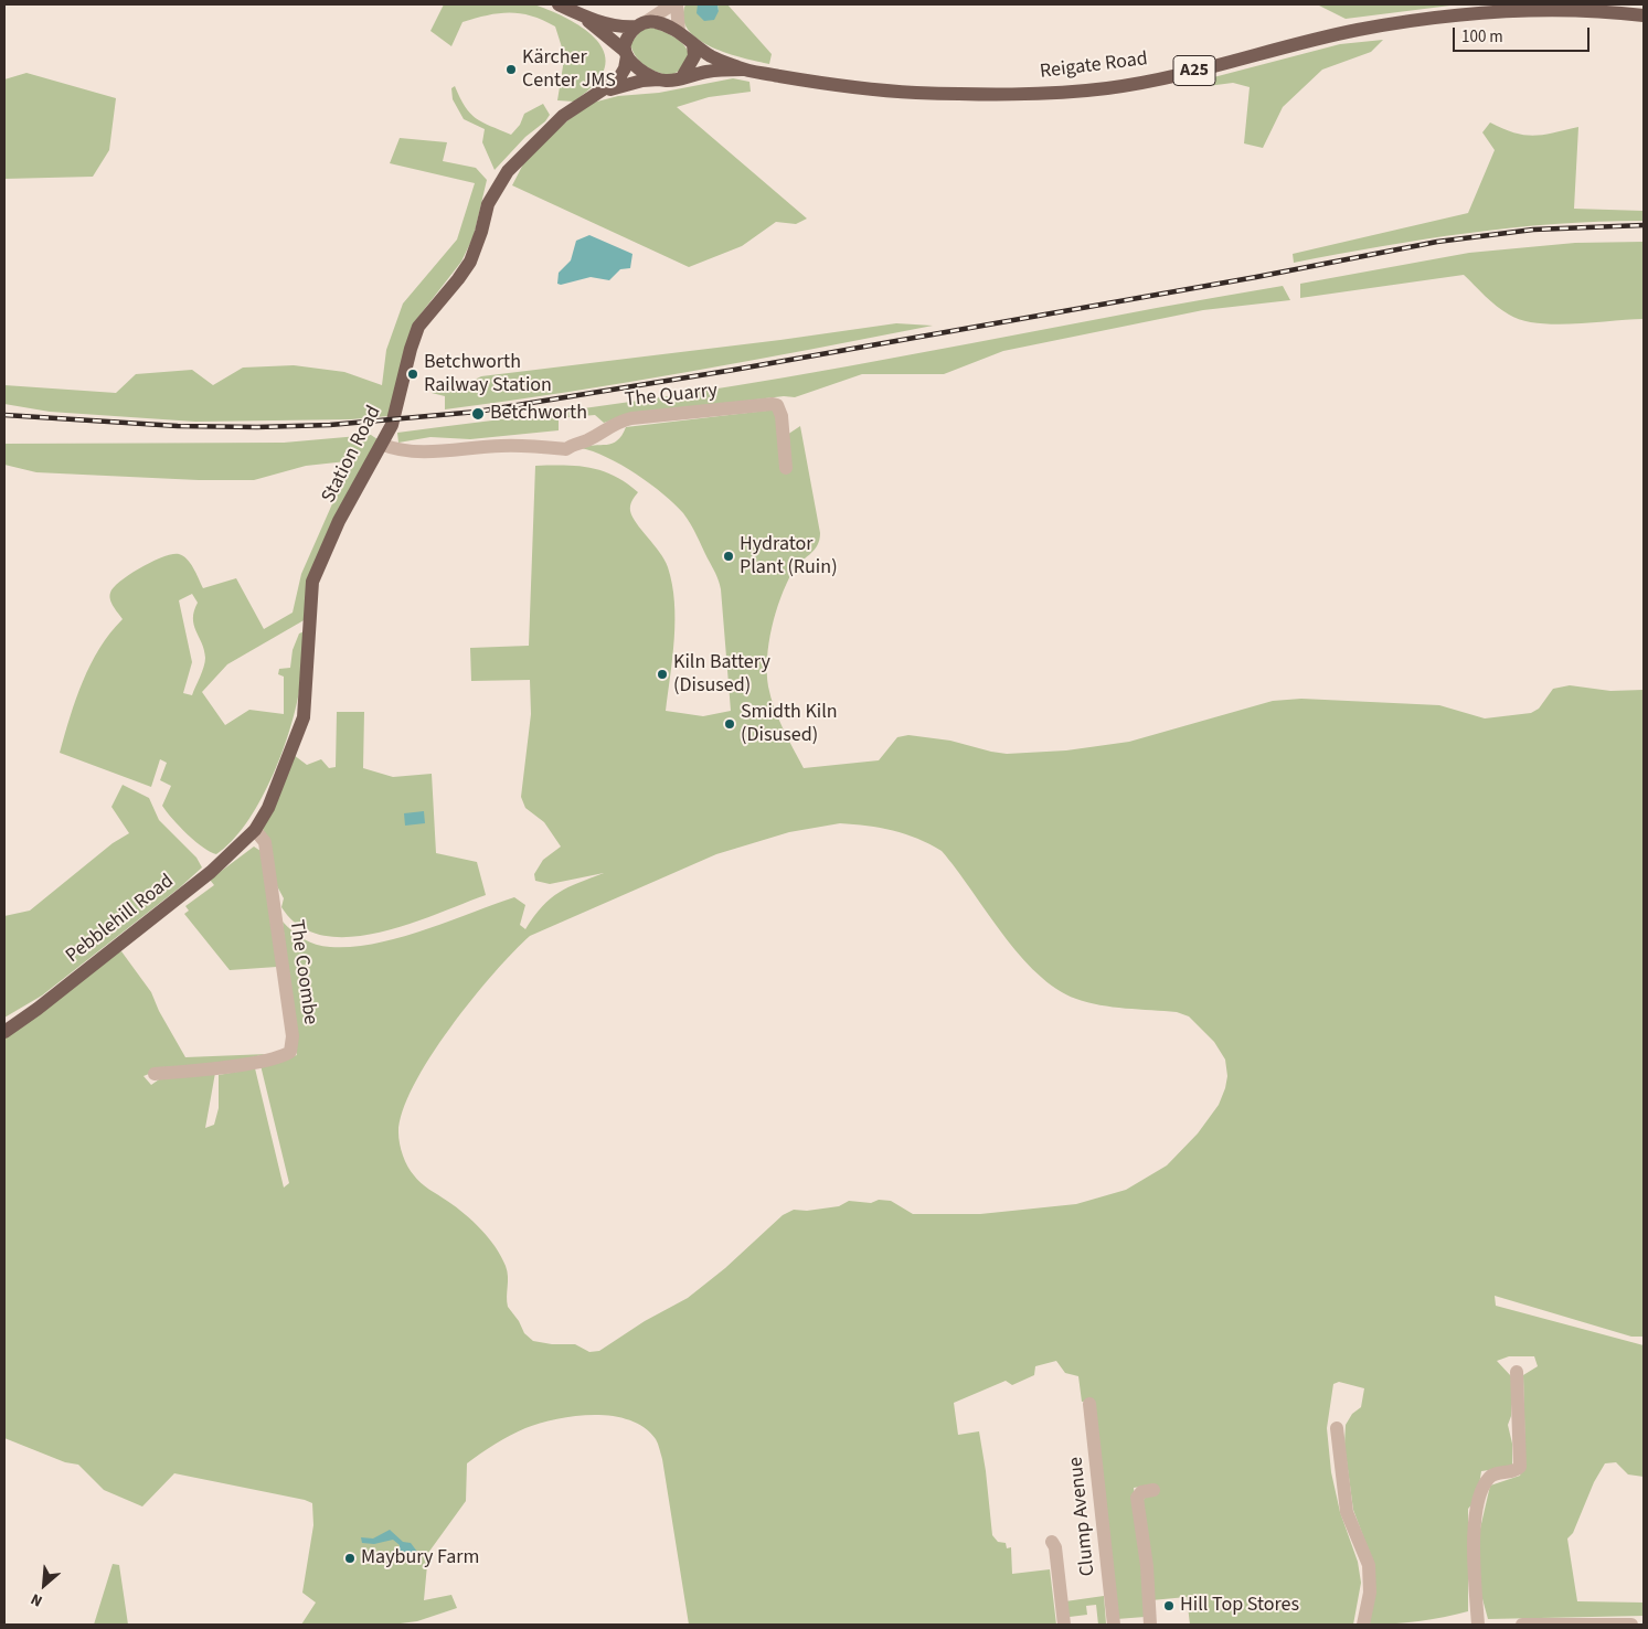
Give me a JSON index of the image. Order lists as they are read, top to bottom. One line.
{"streets":{"main road":["Reigate Road","A25","Station Road","Pebblehill Road"],"street":["The Quarry","The Coombe","Clump Avenue"]},"crossings":[["Reigate Road","Station Road"],["The Quarry","Station Road"],["Station Road","Pebblehill Road"],["Station Road","The Coombe"],["Pebblehill Road","The Coombe"]],"places":["Kärcher Center JMS","Betchworth Railway Station","Betchworth","Hydrator Plant (Ruin)","Kiln Battery (Disused)","Smidth Kiln (Disused)","Maybury Farm","Hill Top Stores"],"scale_bar":"100 m","north":"bottom left"}
